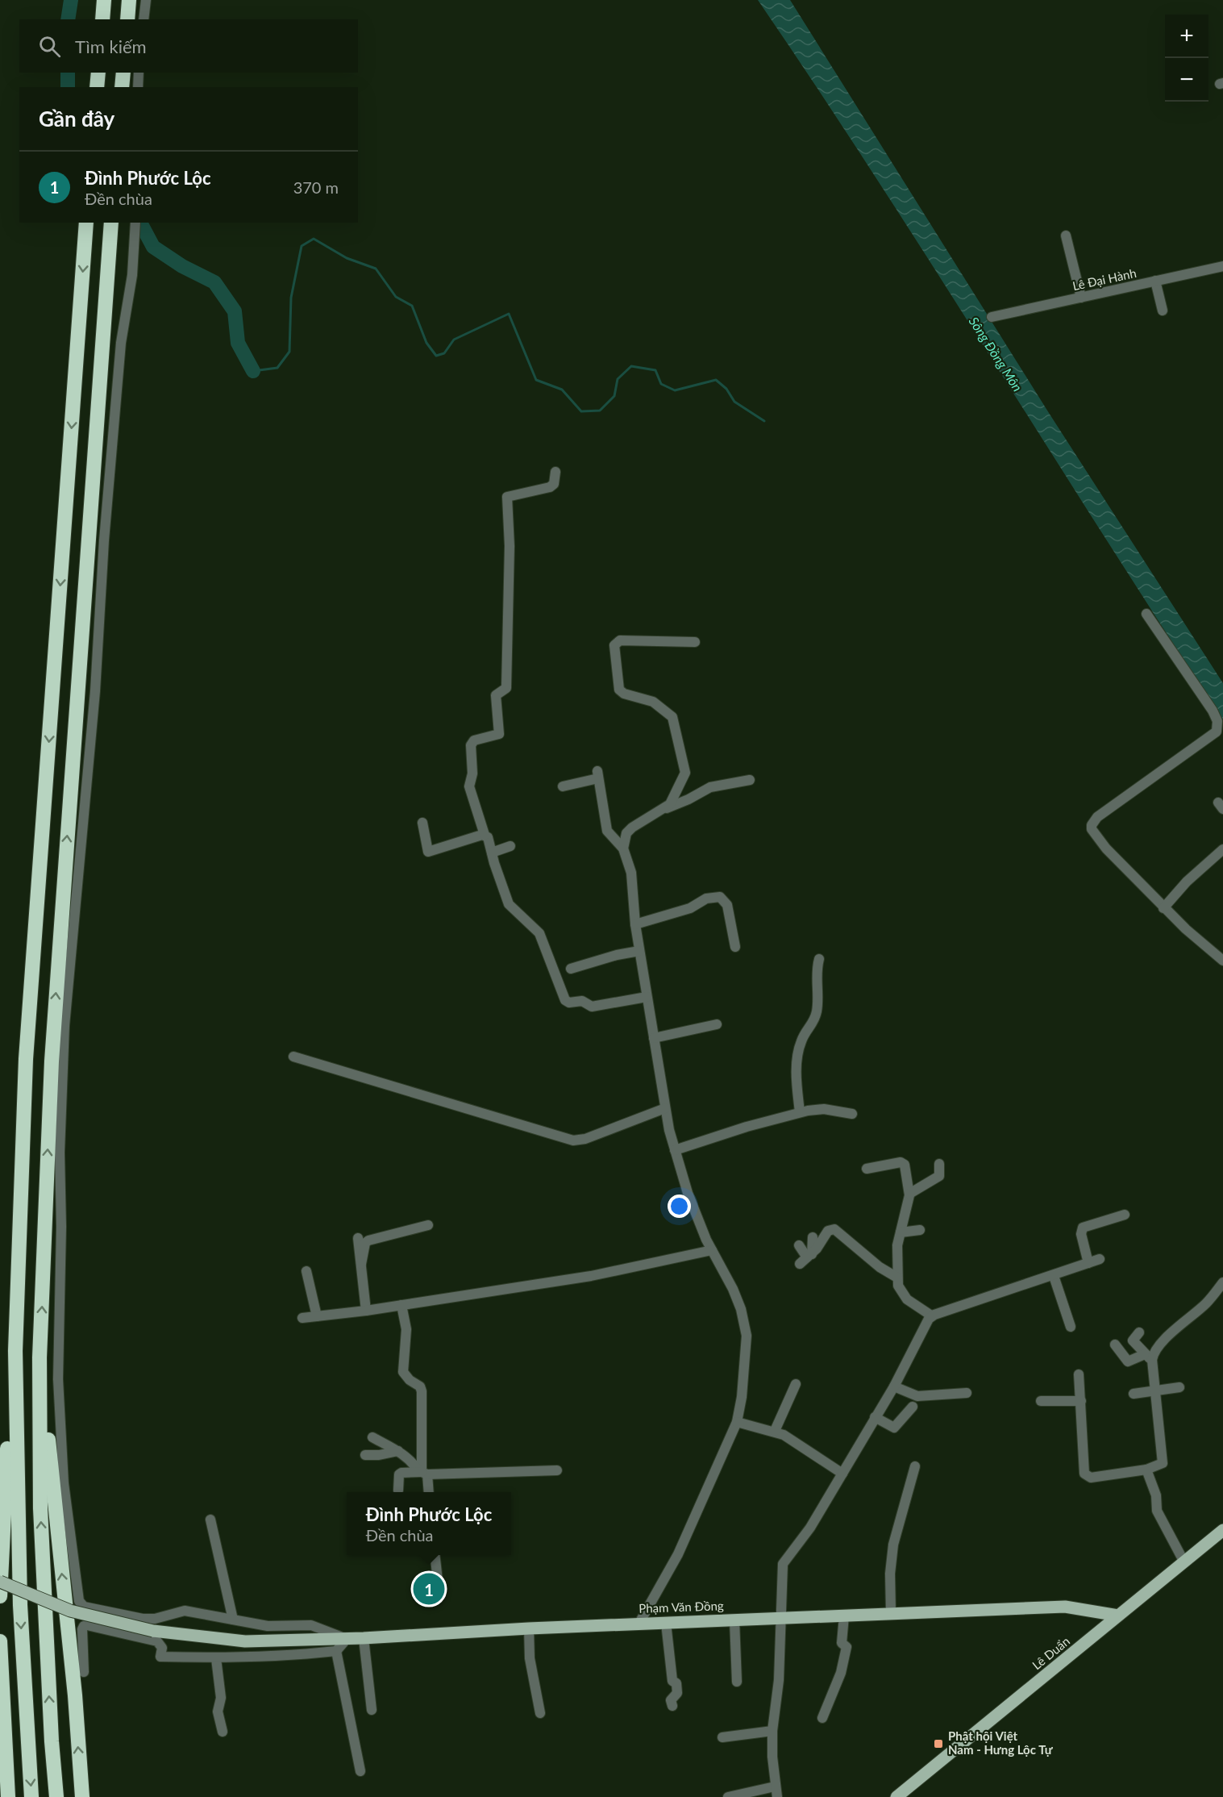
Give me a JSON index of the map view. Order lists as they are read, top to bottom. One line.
{"streets":{"main road":["Phạm Văn Đồng","Lê Duẩn"],"street":["Lê Đại Hành"]},"crossings":[["Phạm Văn Đồng","Lê Duẩn"]],"water":["Sông Đồng Môn"],"places":{"transit":["Phật hội Việt Nam - Hưng Lộc Tự"]},"page":{"map_buttons":["+","−"],"search":"Tìm kiếm","heading":"Gần đây","list":[{"mark":"1","name":"Đình Phước Lộc","note":"Đền chùa","value":"370 m"}],"popup":["Đình Phước Lộc","Đền chùa"],"pins":"1"}}
